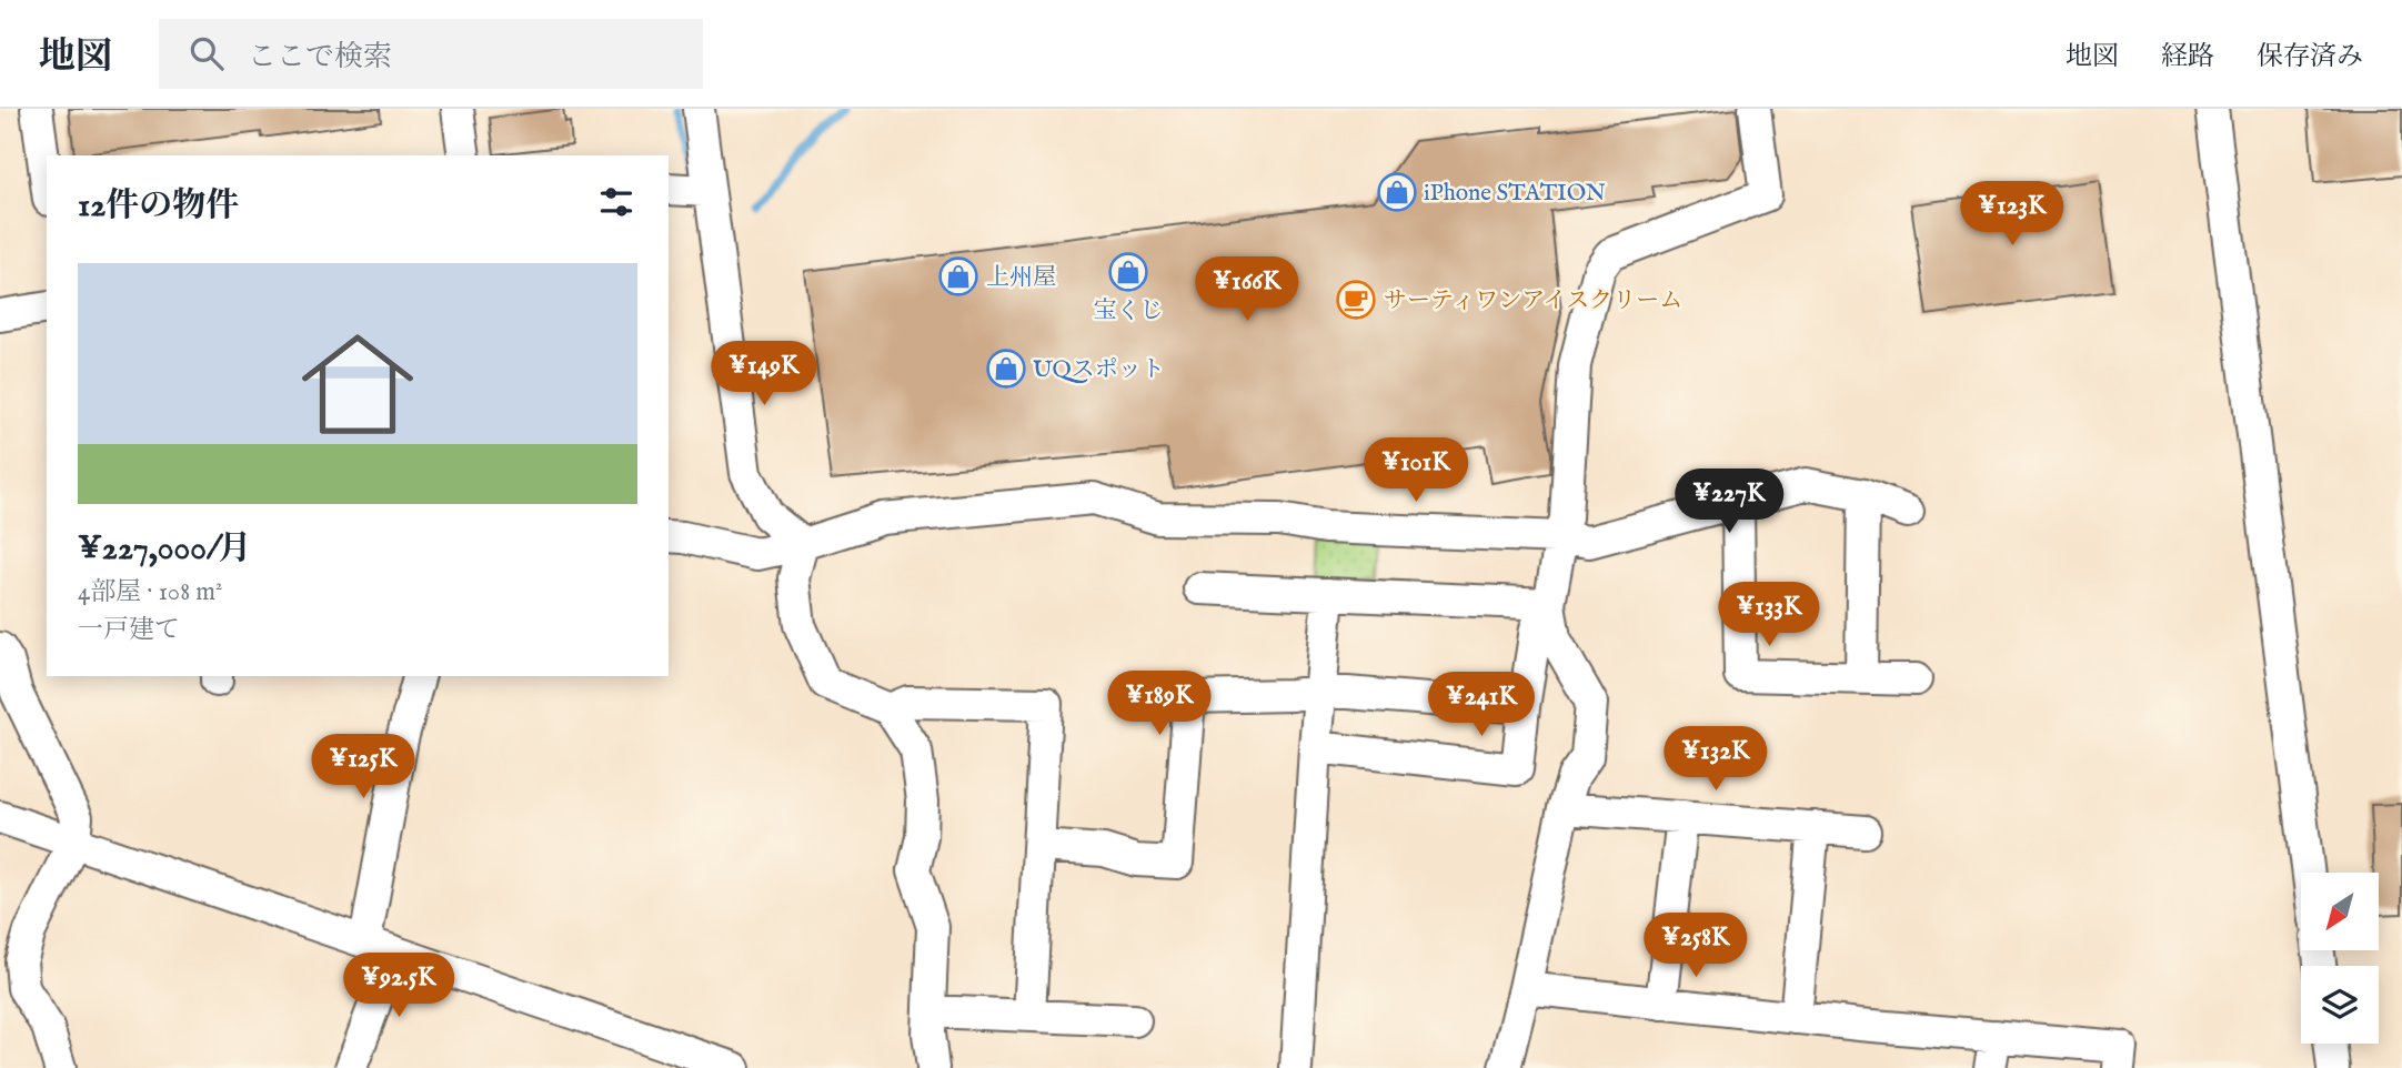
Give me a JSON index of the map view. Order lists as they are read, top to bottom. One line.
{"places":{"shop":["iPhone STATION","宝くじ","上州屋","UQスポット"],"cafe":["サーティワンアイスクリーム"]},"north":"bottom left","page":{"header":"地図","search":"ここで検索","nav":["地図","経路","保存済み"],"heading":"12件の物件","price":["¥123K","¥166K","¥149K","¥101K","¥227K","¥133K","¥189K","¥241K","¥132K","¥125K","¥258K","¥92.5K"],"list":[{"name":"¥227,000/月","note":"4部屋 · 108 m² · 一戸建て"}]}}
